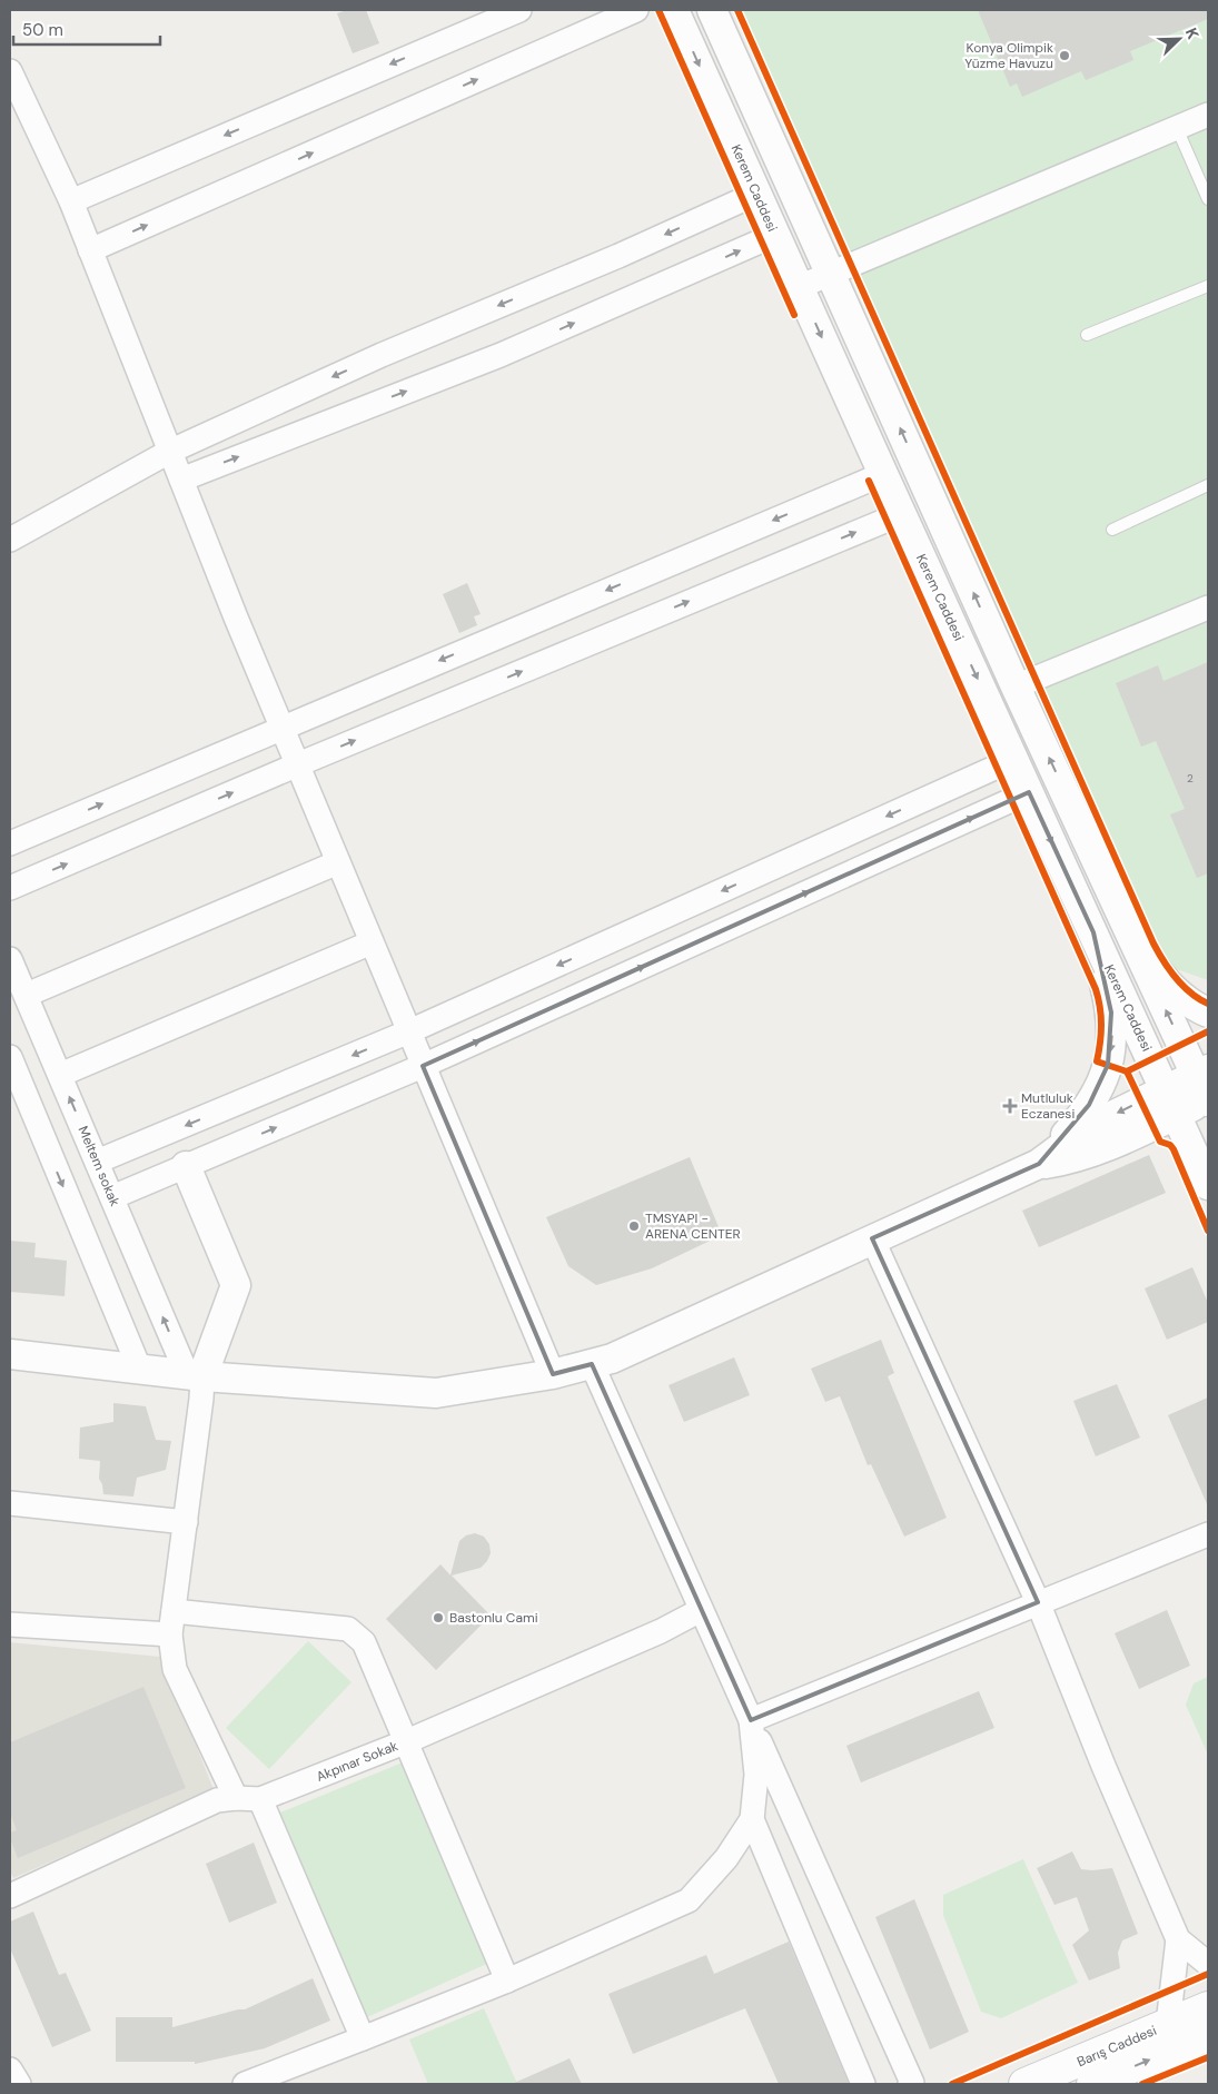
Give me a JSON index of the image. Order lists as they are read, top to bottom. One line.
{"streets":{"main road":["Barış Caddesi"],"street":["Kerem Caddesi","Meltem sokak","Akpınar Sokak"]},"places":{"other":["Konya Olimpik Yüzme Havuzu","TMSYAPI - ARENA CENTER","Bastonlu Cami"],"health":["Mutluluk Eczanesi"]},"house_numbers":["2"],"scale_bar":"50 m","north":"top right"}
